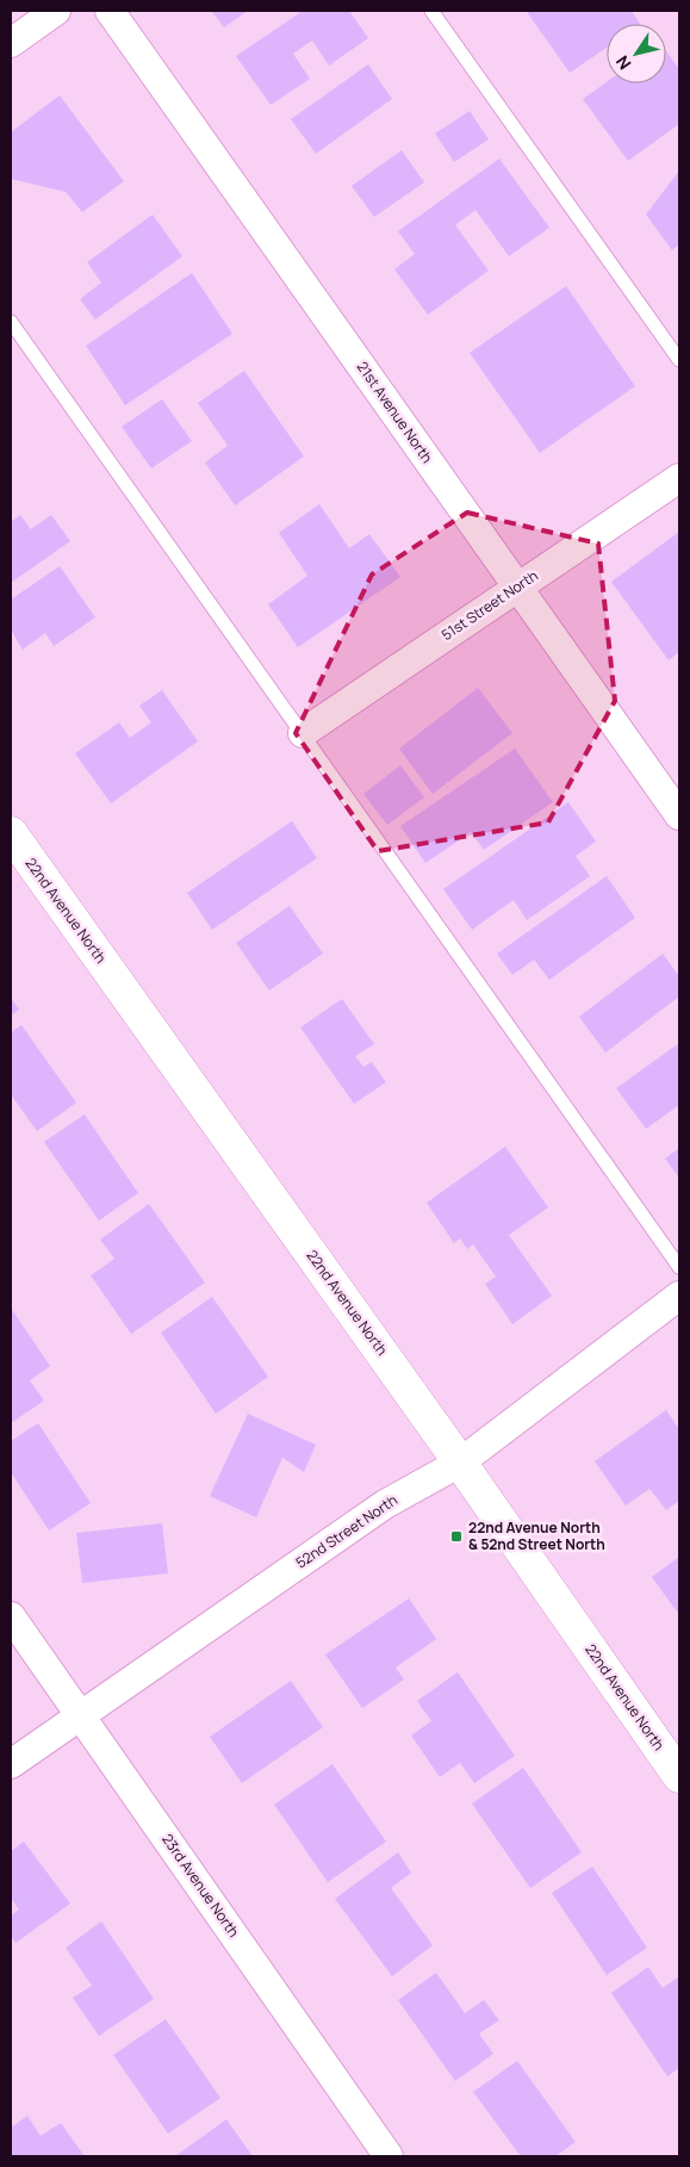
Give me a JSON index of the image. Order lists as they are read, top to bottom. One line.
{"streets":{"main road":["22nd Avenue North"],"street":["21st Avenue North","51st Street North","52nd Street North","23rd Avenue North"]},"crossings":[["21st Avenue North","51st Street North"],["22nd Avenue North","52nd Street North"],["52nd Street North","23rd Avenue North"]],"places":{"transit":["22nd Avenue North & 52nd Street North"]},"north":"bottom left"}
